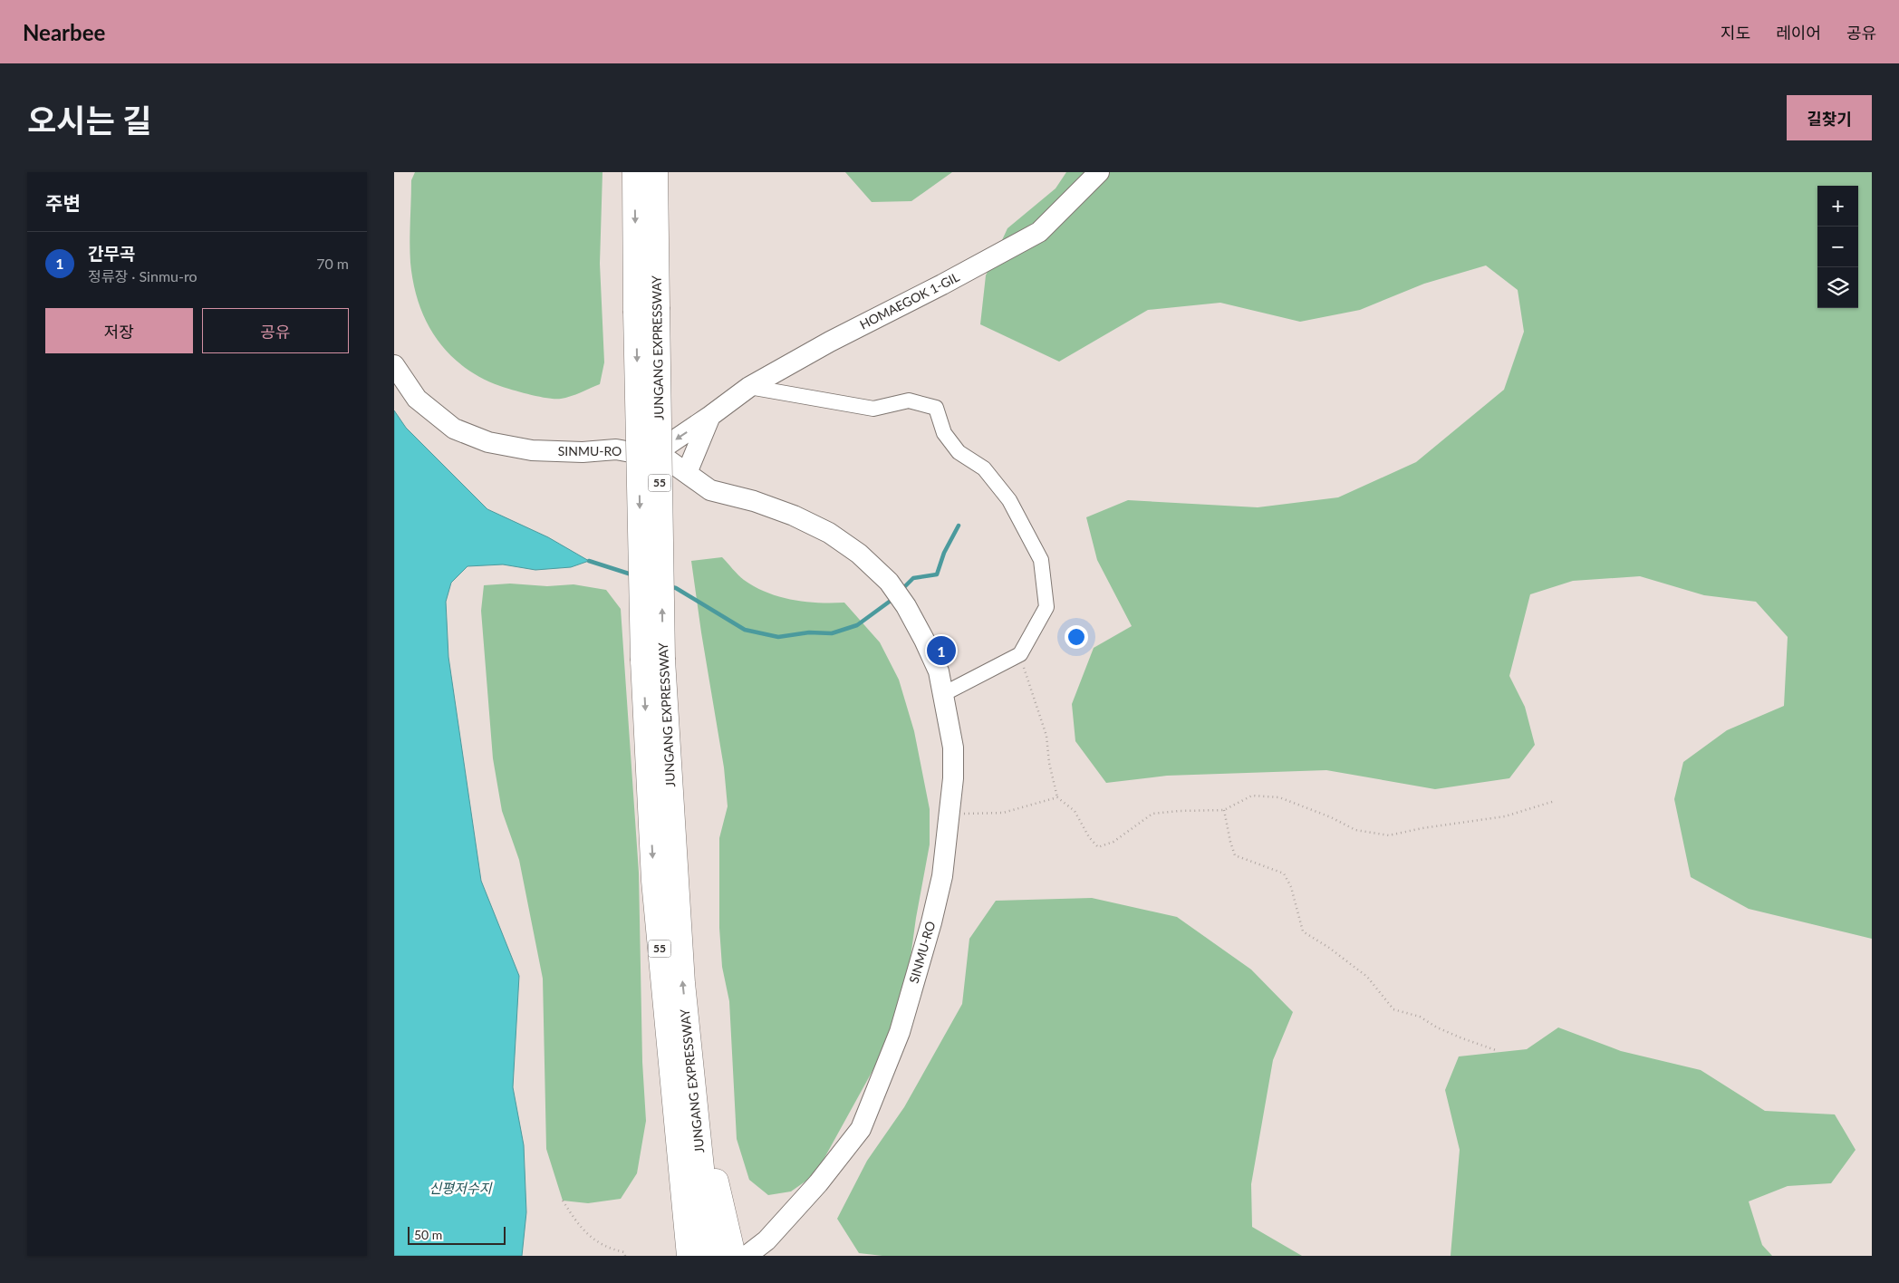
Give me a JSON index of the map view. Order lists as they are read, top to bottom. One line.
{"streets":{"highway":["JUNGANG EXPRESSWAY","55"],"street":["HOMAEGOK 1-GIL","SINMU-RO"]},"crossings":[["HOMAEGOK 1-GIL","SINMU-RO"]],"water":["신평저수지"],"scale_bar":"50 m","page":{"header":"Nearbee","nav":["지도","레이어","공유"],"title":"오시는 길","buttons":["길찾기",["저장","공유"]],"heading":"주변","map_buttons":["+","−"],"list":[{"mark":"1","name":"간무곡","note":"정류장 · Sinmu-ro","value":"70 m"}],"pins":"1","scale":"50 m"}}
